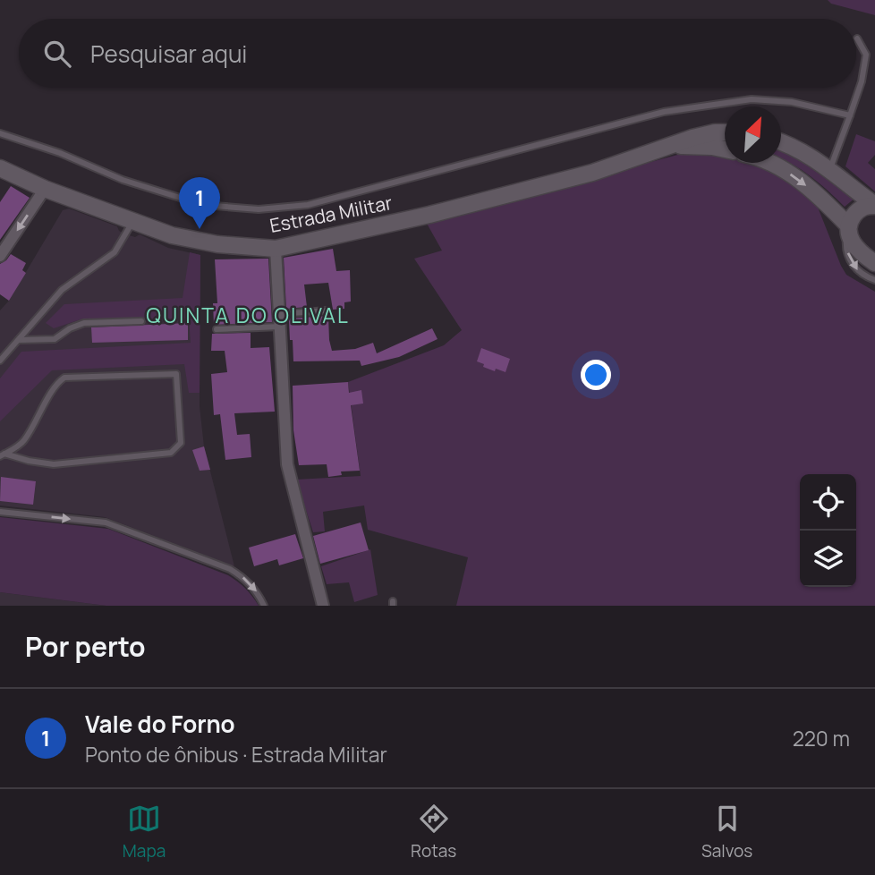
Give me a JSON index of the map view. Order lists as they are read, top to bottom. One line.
{"streets":{"street":["Estrada Militar"]},"districts":["QUINTA DO OLIVAL"],"north":"top right","page":{"search":"Pesquisar aqui","pins":"1","heading":"Por perto","list":[{"mark":"1","name":"Vale do Forno","note":"Ponto de ônibus · Estrada Militar","value":"220 m"}],"nav":["Mapa","Rotas","Salvos"]}}
